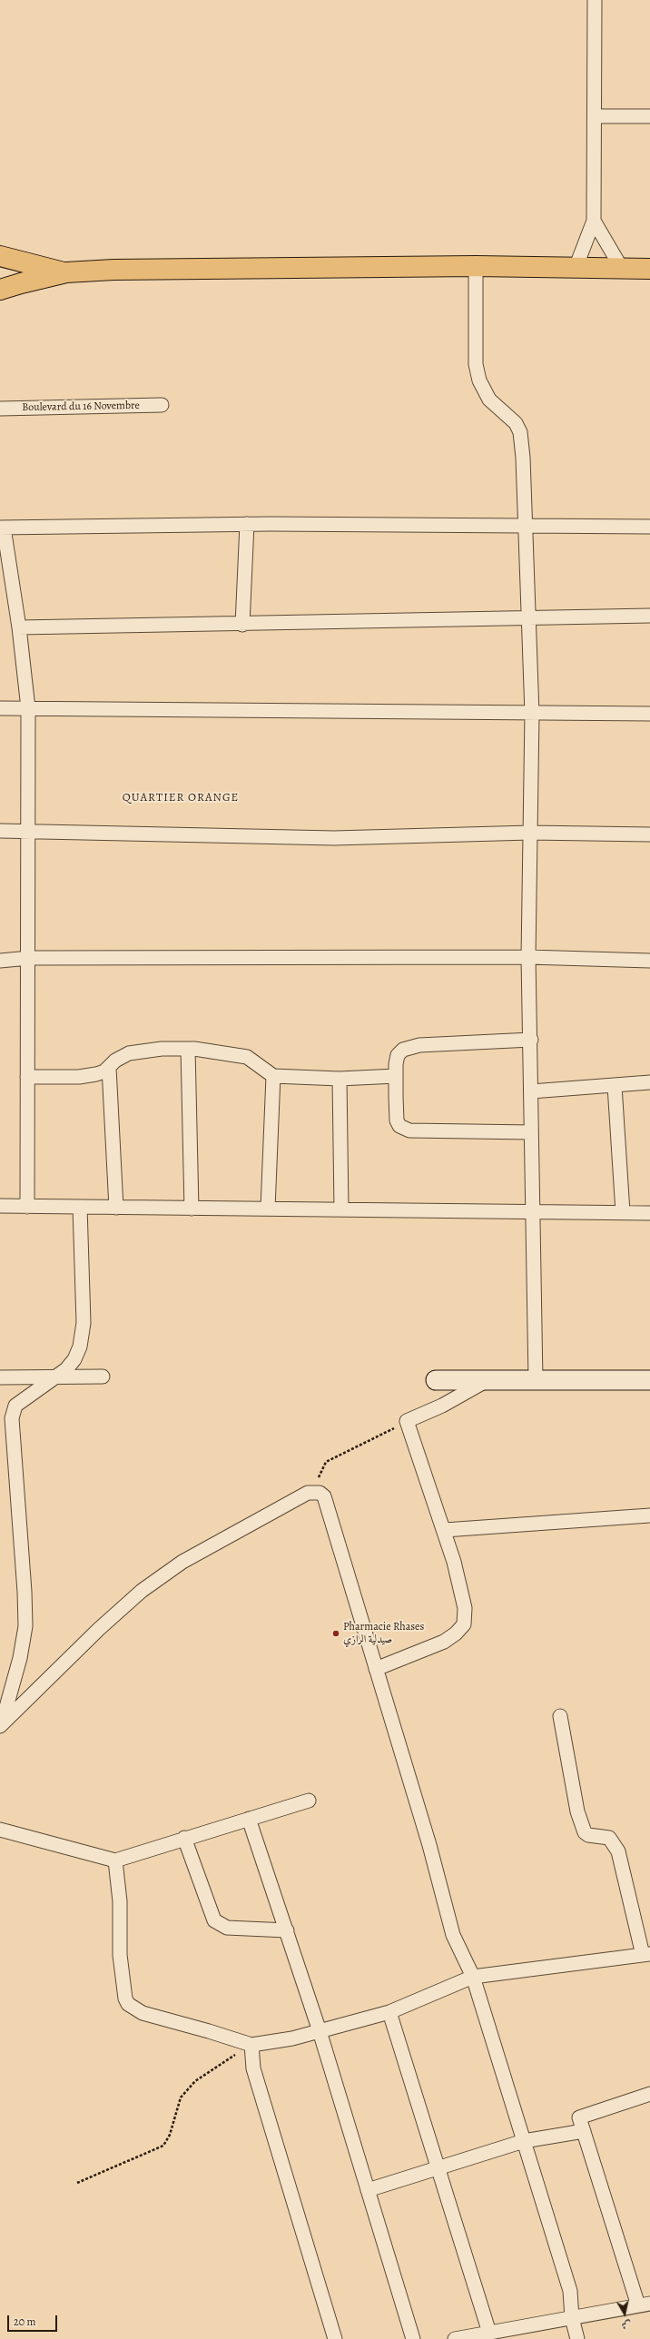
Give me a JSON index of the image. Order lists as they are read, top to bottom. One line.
{"streets":{"street":["Boulevard du 16 Novembre"]},"districts":["QUARTIER ORANGE"],"places":["Pharmacie Rhases صيدلية الرازي"],"scale_bar":"20 m","north":"bottom"}
